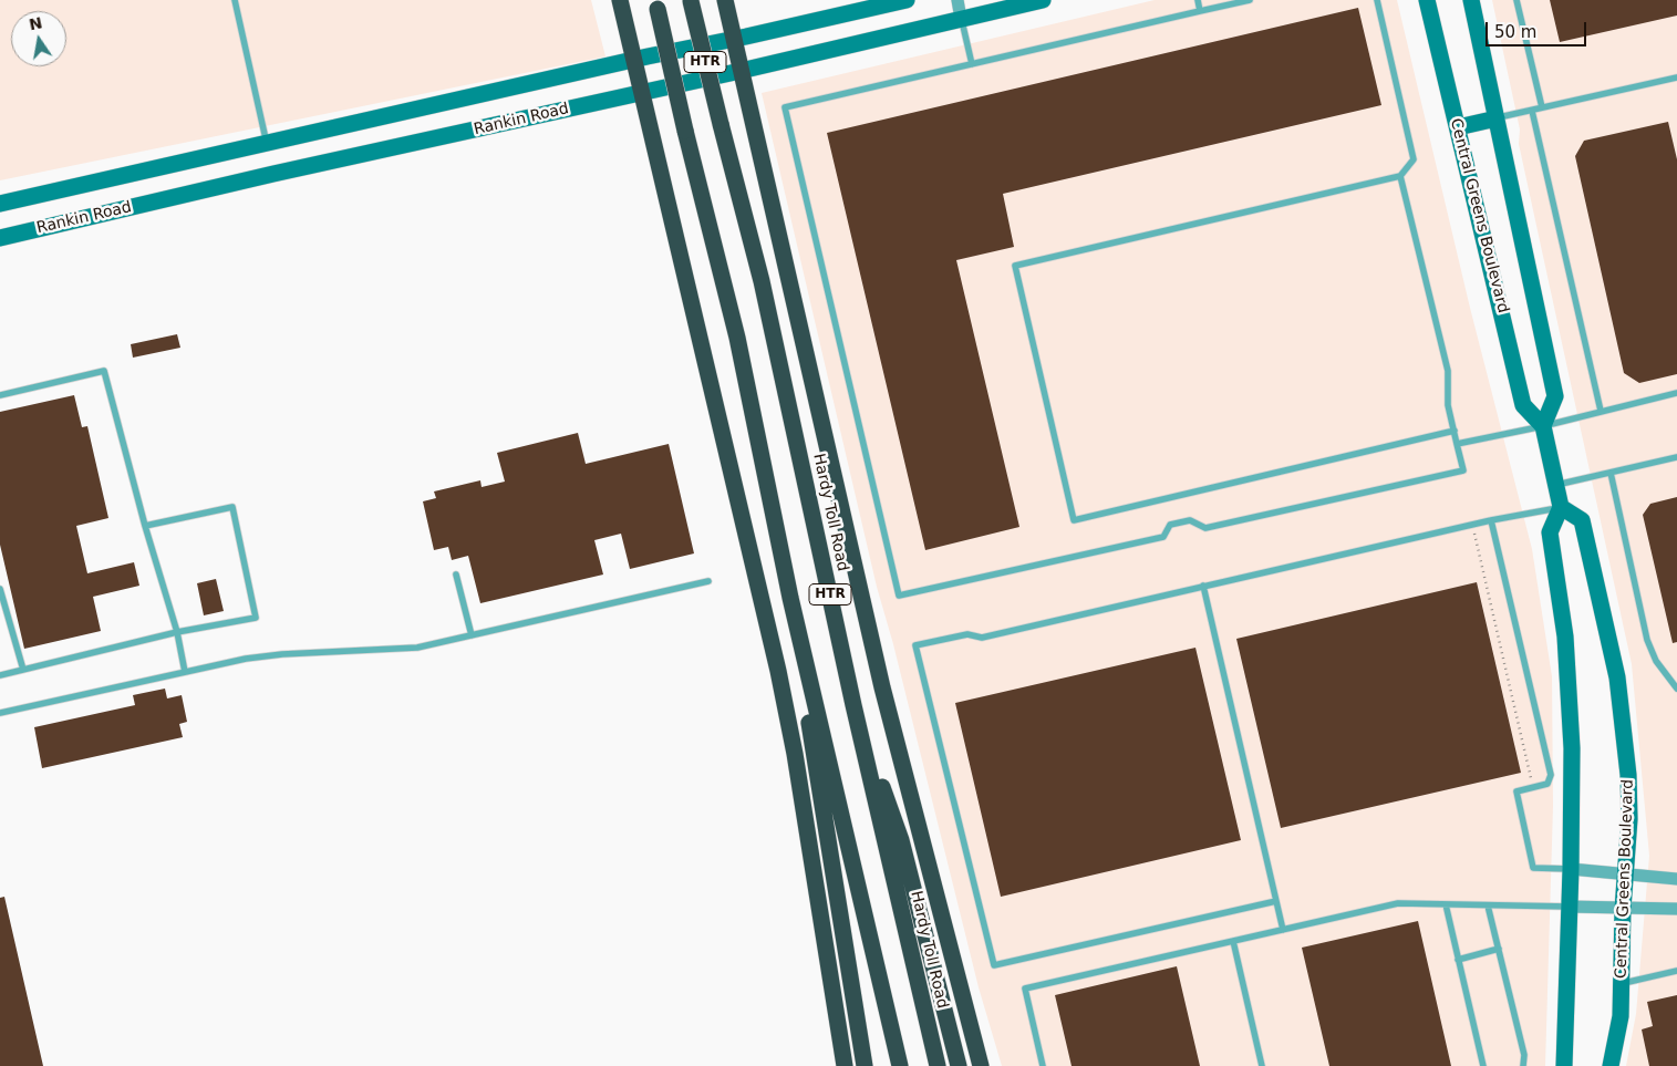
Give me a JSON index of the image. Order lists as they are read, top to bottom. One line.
{"streets":{"highway":["HTR","Hardy Toll Road"],"street":["Rankin Road","Central Greens Boulevard"]},"scale_bar":"50 m","north":"top"}
